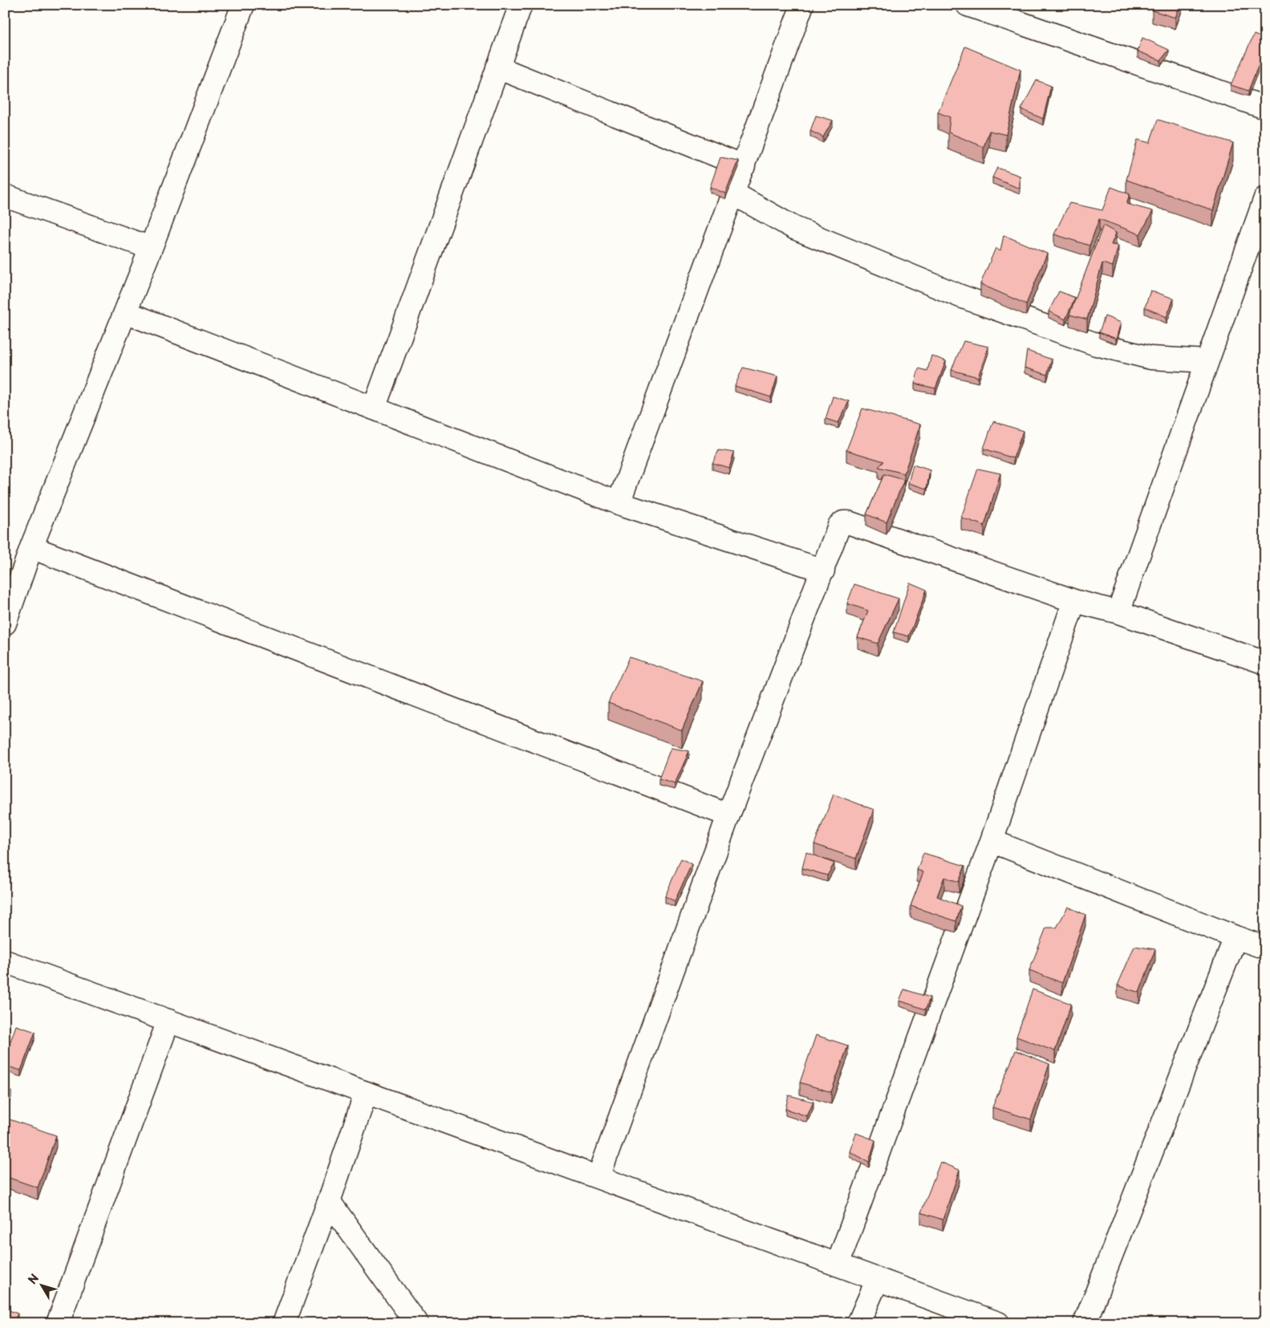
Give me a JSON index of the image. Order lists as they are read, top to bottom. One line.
{"north":"top left"}
